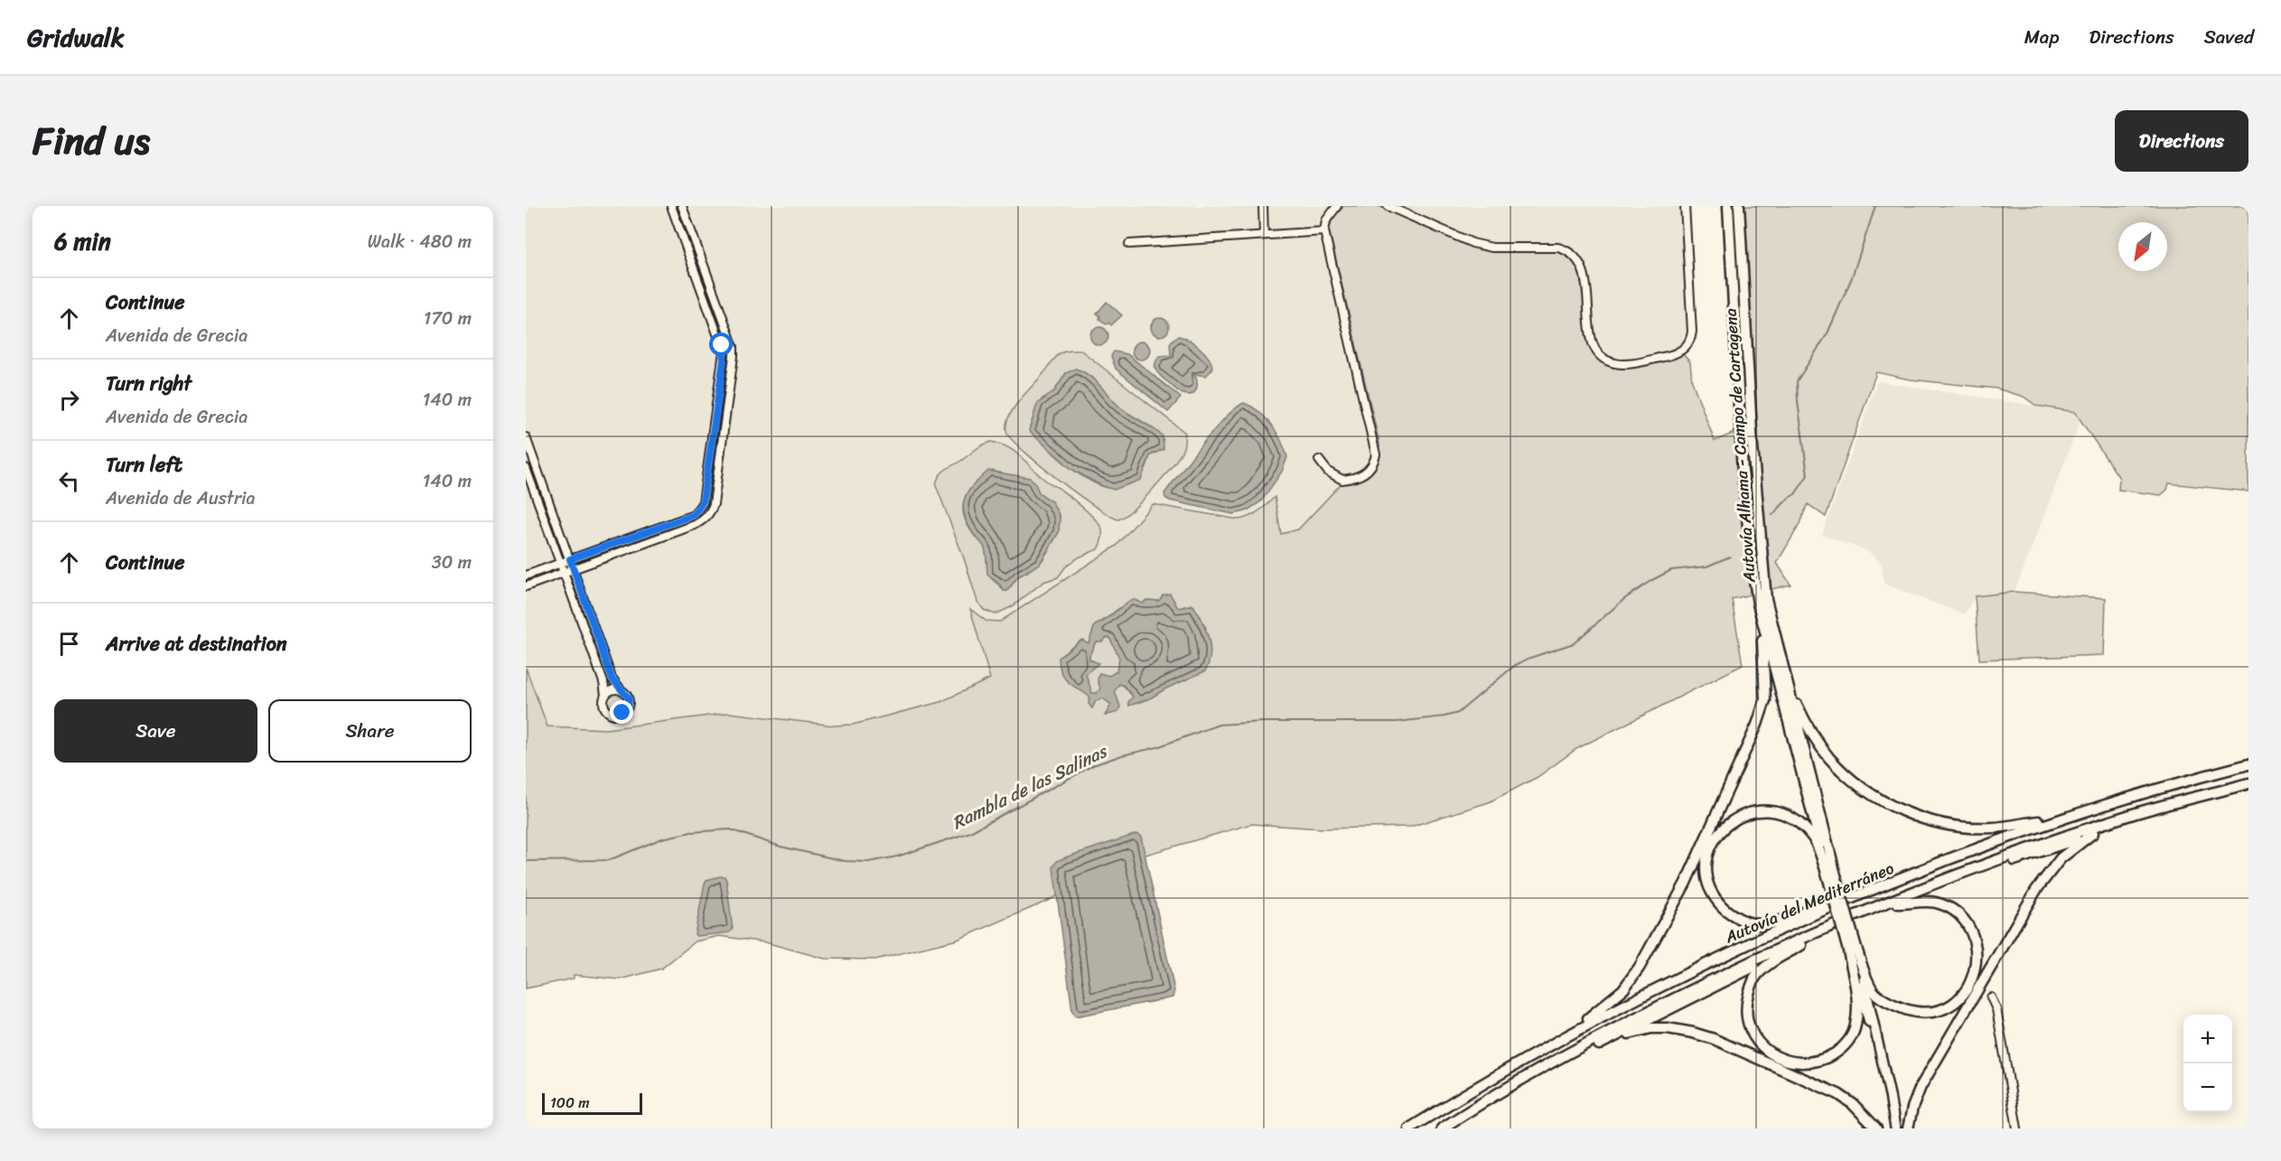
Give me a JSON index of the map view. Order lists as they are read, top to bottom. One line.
{"streets":{"highway":["Autovía Alhama - Campo de Cartagena","Autovía del Mediterráneo"]},"water":["Rambla de las Salinas"],"scale_bar":"100 m","north":"bottom left","page":{"header":"Gridwalk","nav":["Map","Directions","Saved"],"title":"Find us","buttons":["Directions",["Save","Share"]],"heading":["6 min","Walk · 480 m"],"list":[["Continue","Avenida de Grecia","170 m"],["Turn right","Avenida de Grecia","140 m"],["Turn left","Avenida de Austria","140 m"],["Continue","30 m"],"Arrive at destination"],"map_buttons":["+","−"],"scale":"100 m"}}
